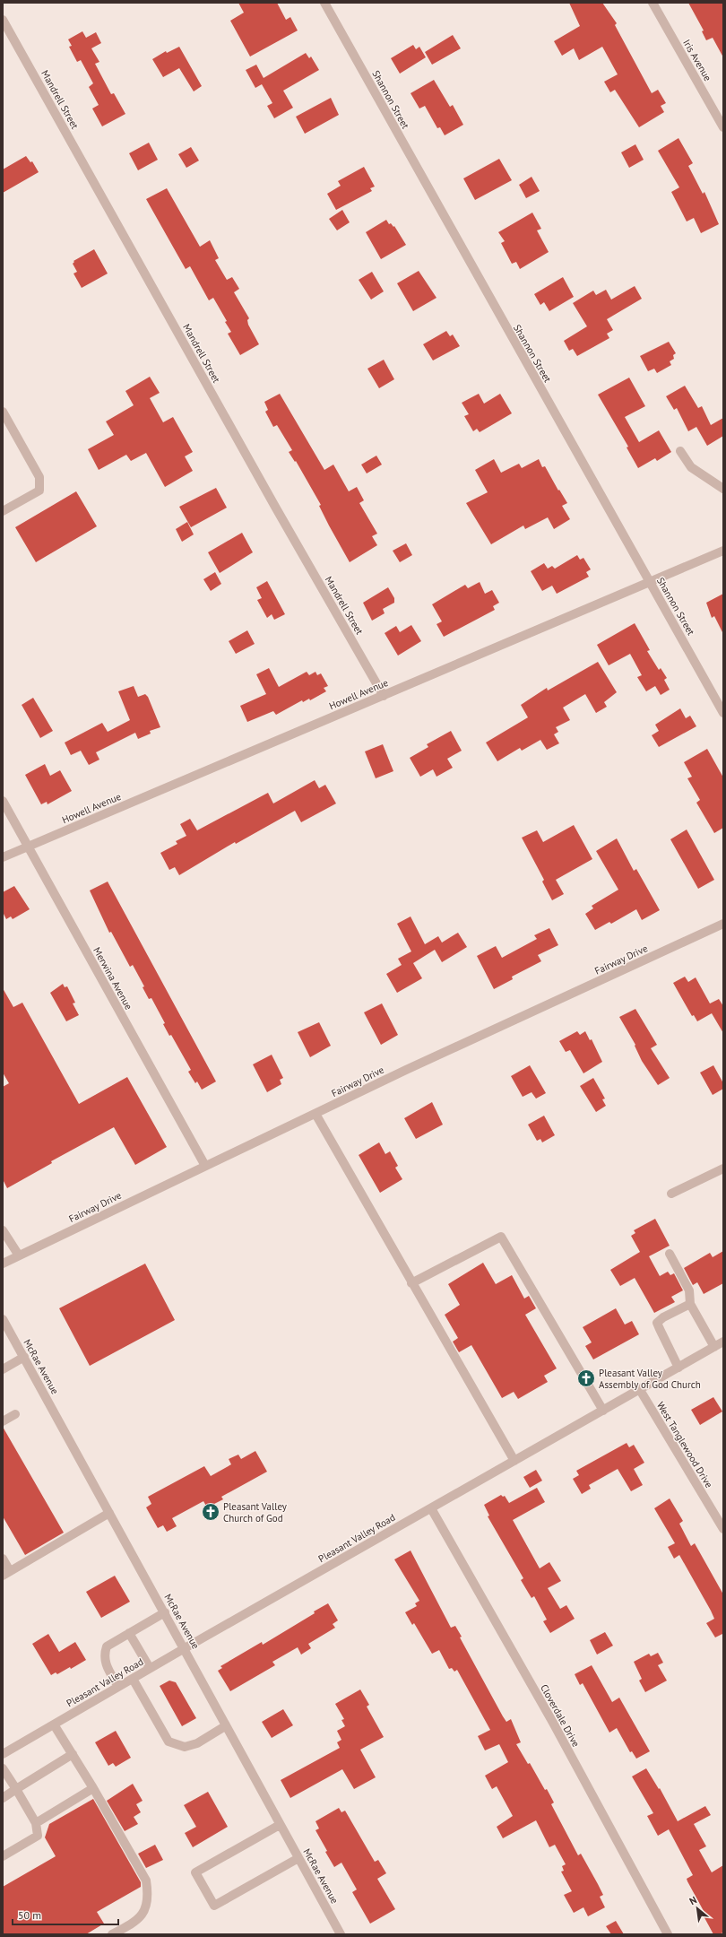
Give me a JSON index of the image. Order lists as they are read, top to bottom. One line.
{"streets":{"street":["Iris Avenue","Mandrell Street","Shannon Street","Howell Avenue","Fairway Drive","Merwina Avenue","McRae Avenue","West Tanglewood Drive","Pleasant Valley Road","Cloverdale Drive"]},"crossings":[["Mandrell Street","Howell Avenue"],["Shannon Street","Howell Avenue"],["Howell Avenue","Merwina Avenue"],["Fairway Drive","Merwina Avenue"],["McRae Avenue","Pleasant Valley Road"],["West Tanglewood Drive","Pleasant Valley Road"],["Pleasant Valley Road","Cloverdale Drive"]],"places":{"church":["Pleasant Valley Assembly of God Church","Pleasant Valley Church of God"]},"scale_bar":"50 m","north":"top left"}
